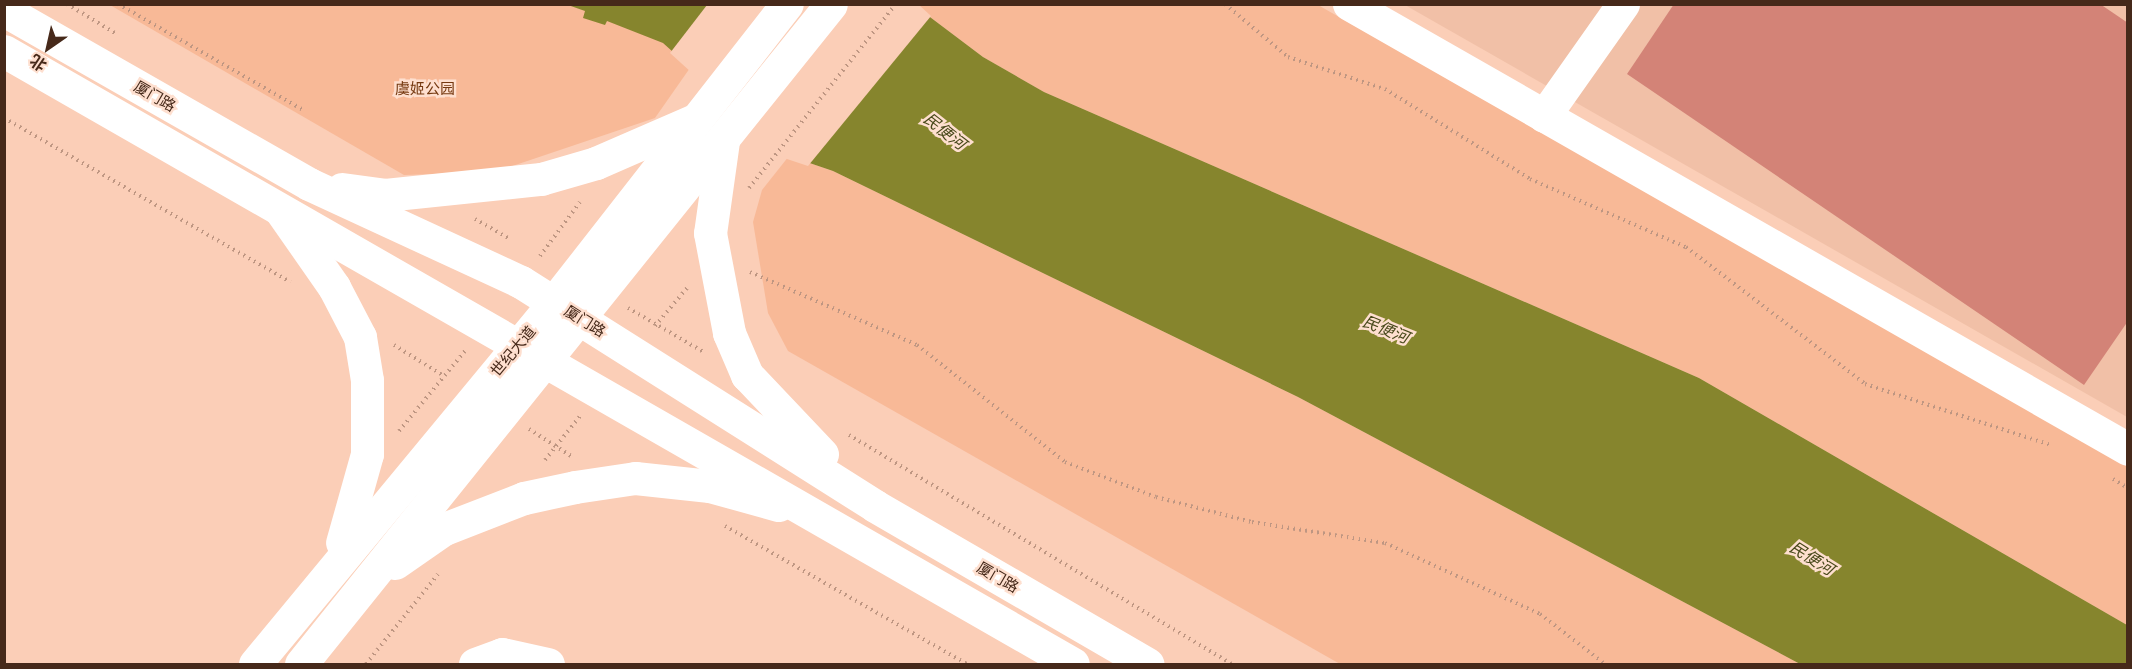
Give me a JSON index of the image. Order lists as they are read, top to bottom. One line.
{"streets":{"street":["厦门路","世纪大道"]},"crossings":[["厦门路","世纪大道"]],"water":["民便河"],"parks":["虞姬公园"],"north":"bottom left"}
